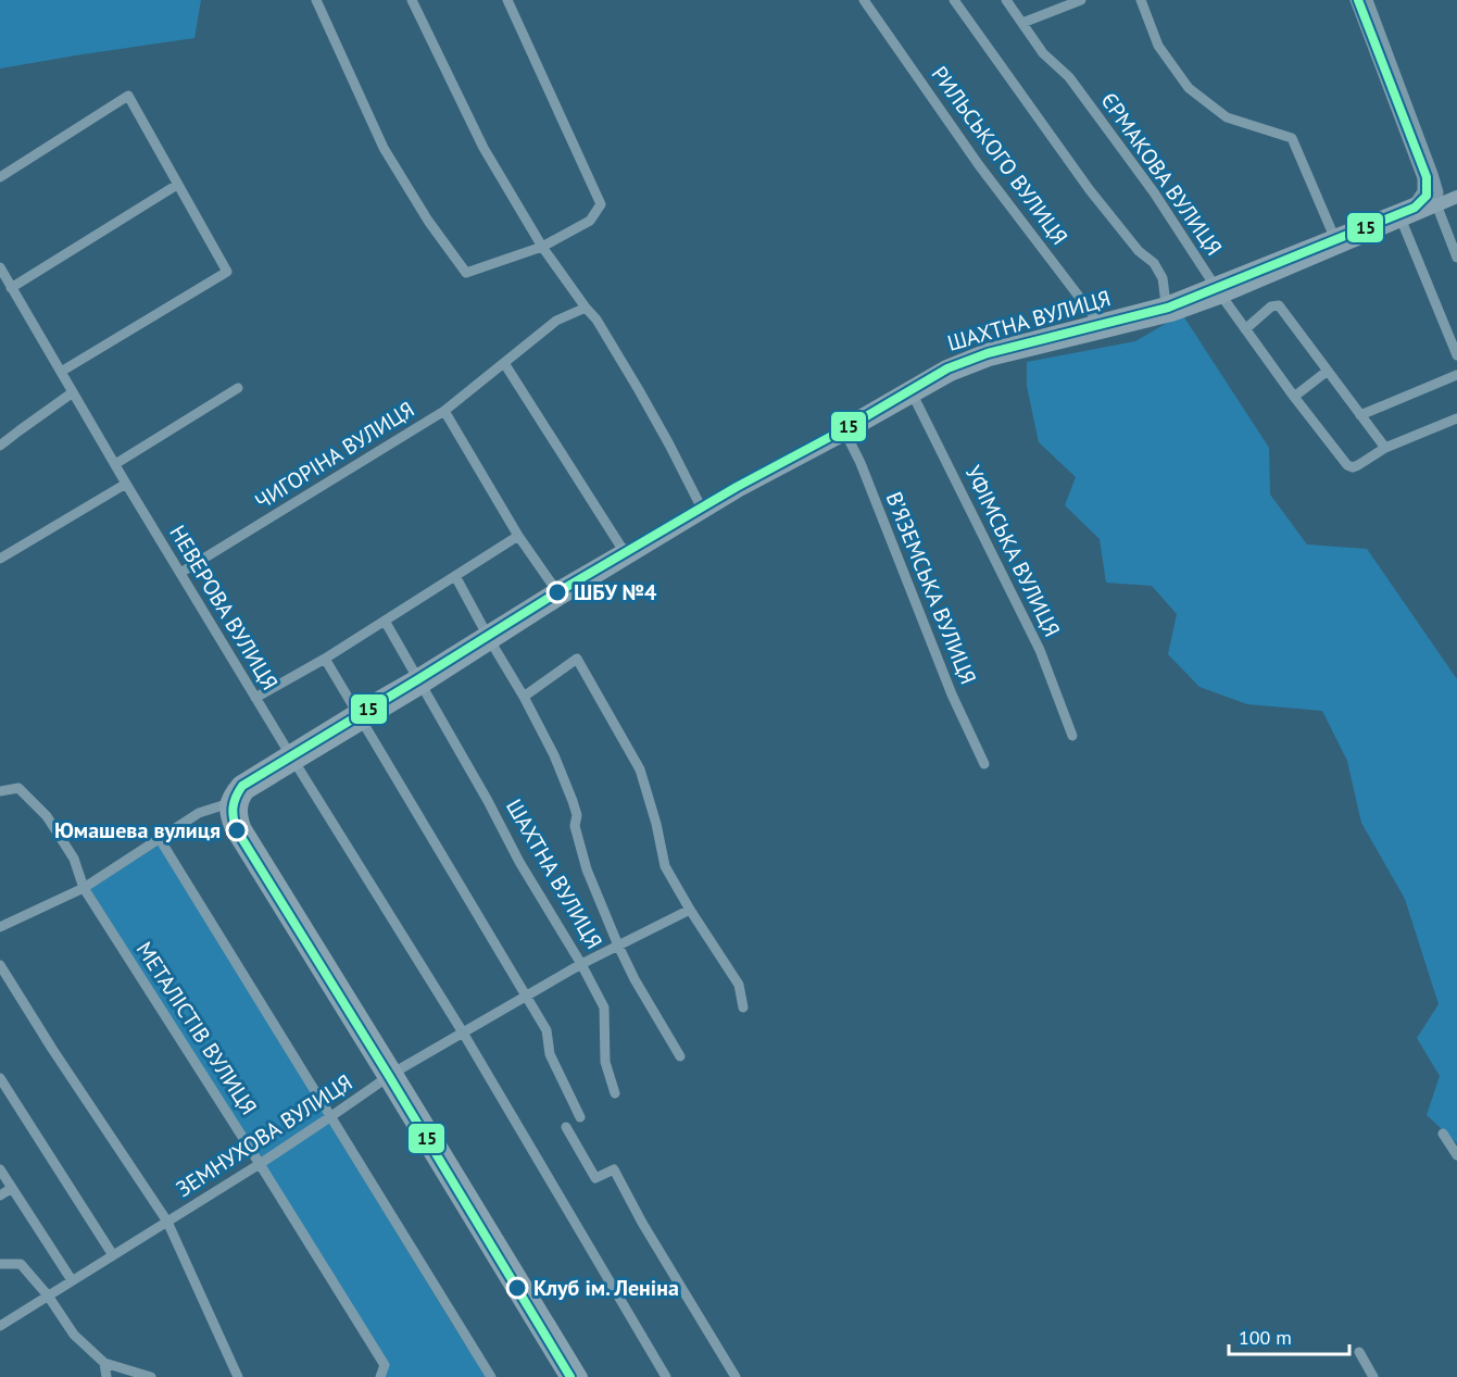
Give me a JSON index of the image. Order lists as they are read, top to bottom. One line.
{"streets":{"main road":["ШАХТНА ВУЛИЦЯ"],"street":["РИЛЬСЬКОГО ВУЛИЦЯ","ЄРМАКОВА ВУЛИЦЯ","ЧИГОРІНА ВУЛИЦЯ","УФІМСЬКА ВУЛИЦЯ","В’ЯЗЕМСЬКА ВУЛИЦЯ","НЕВЕРОВА ВУЛИЦЯ","МЕТАЛІСТІВ ВУЛИЦЯ","ЗЕМНУХОВА ВУЛИЦЯ"]},"crossings":[["РИЛЬСЬКОГО ВУЛИЦЯ","ШАХТНА ВУЛИЦЯ"],["ЄРМАКОВА ВУЛИЦЯ","ШАХТНА ВУЛИЦЯ"],["ШАХТНА ВУЛИЦЯ","УФІМСЬКА ВУЛИЦЯ"],["ШАХТНА ВУЛИЦЯ","В’ЯЗЕМСЬКА ВУЛИЦЯ"],["ШАХТНА ВУЛИЦЯ","НЕВЕРОВА ВУЛИЦЯ"],["ШАХТНА ВУЛИЦЯ","ЗЕМНУХОВА ВУЛИЦЯ"],["ЧИГОРІНА ВУЛИЦЯ","НЕВЕРОВА ВУЛИЦЯ"],["МЕТАЛІСТІВ ВУЛИЦЯ","ЗЕМНУХОВА ВУЛИЦЯ"]],"places":["ШБУ №4","Юмашева вулиця","Клуб ім. Леніна"],"lines":["transit line 15"],"scale_bar":"100 m"}
